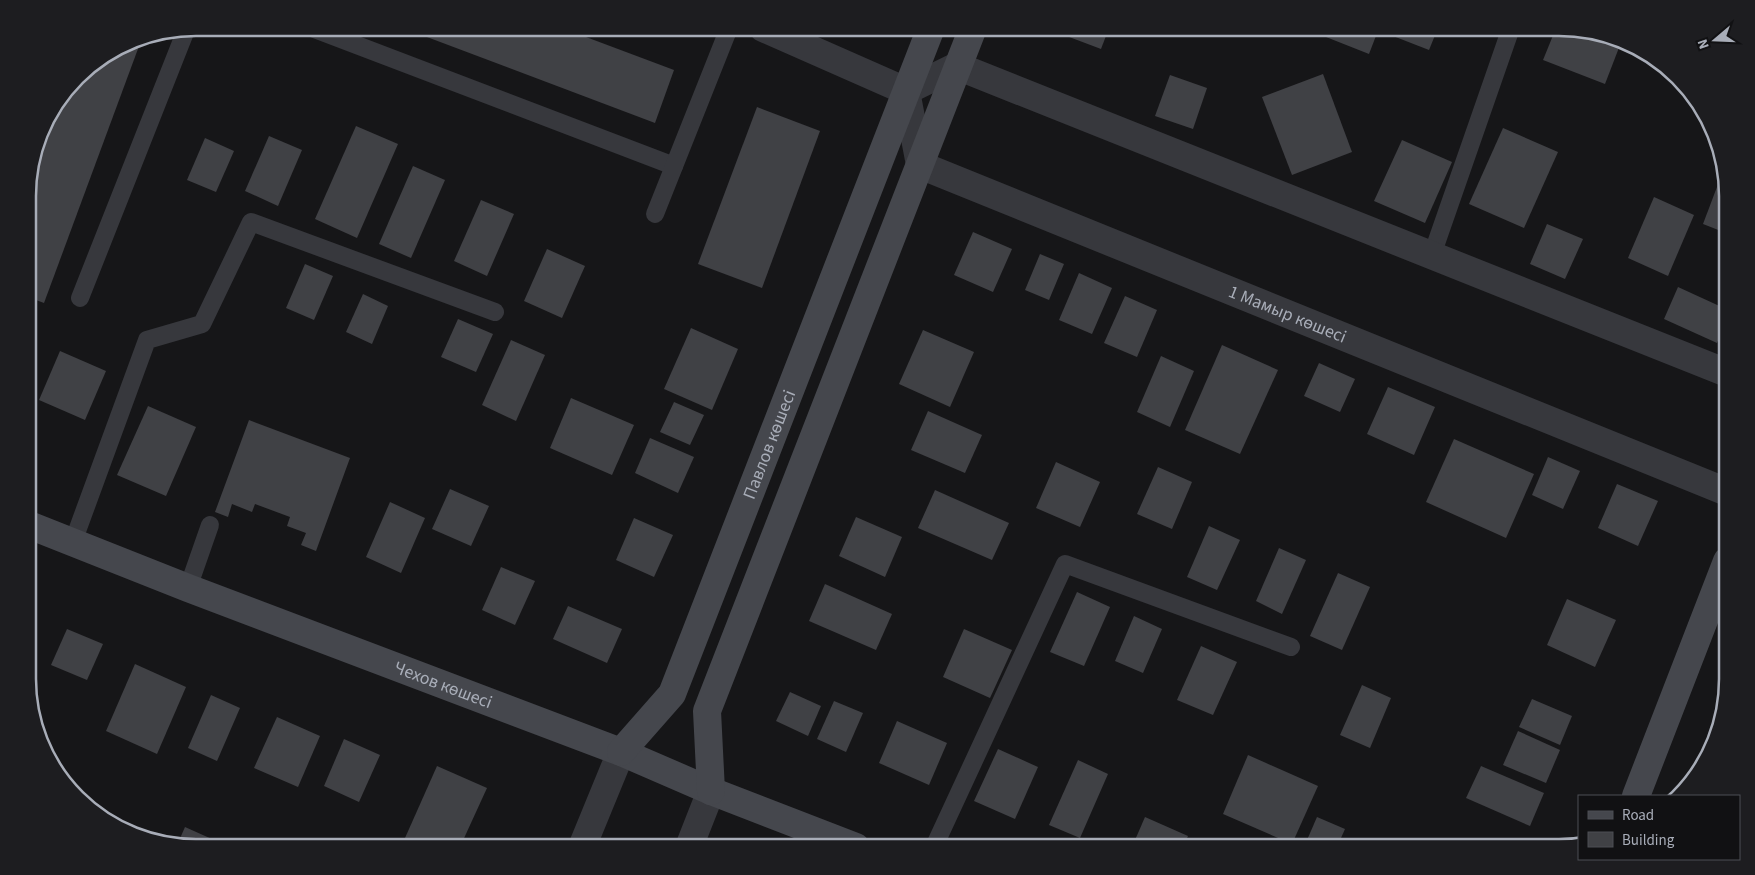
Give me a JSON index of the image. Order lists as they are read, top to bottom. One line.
{"streets":{"street":["1 Мамыр көшесі","Павлов көшесі","Чехов көшесі"]},"crossings":[["Павлов көшесі","Чехов көшесі"]],"legend":["Road","Building"],"north":"left"}
